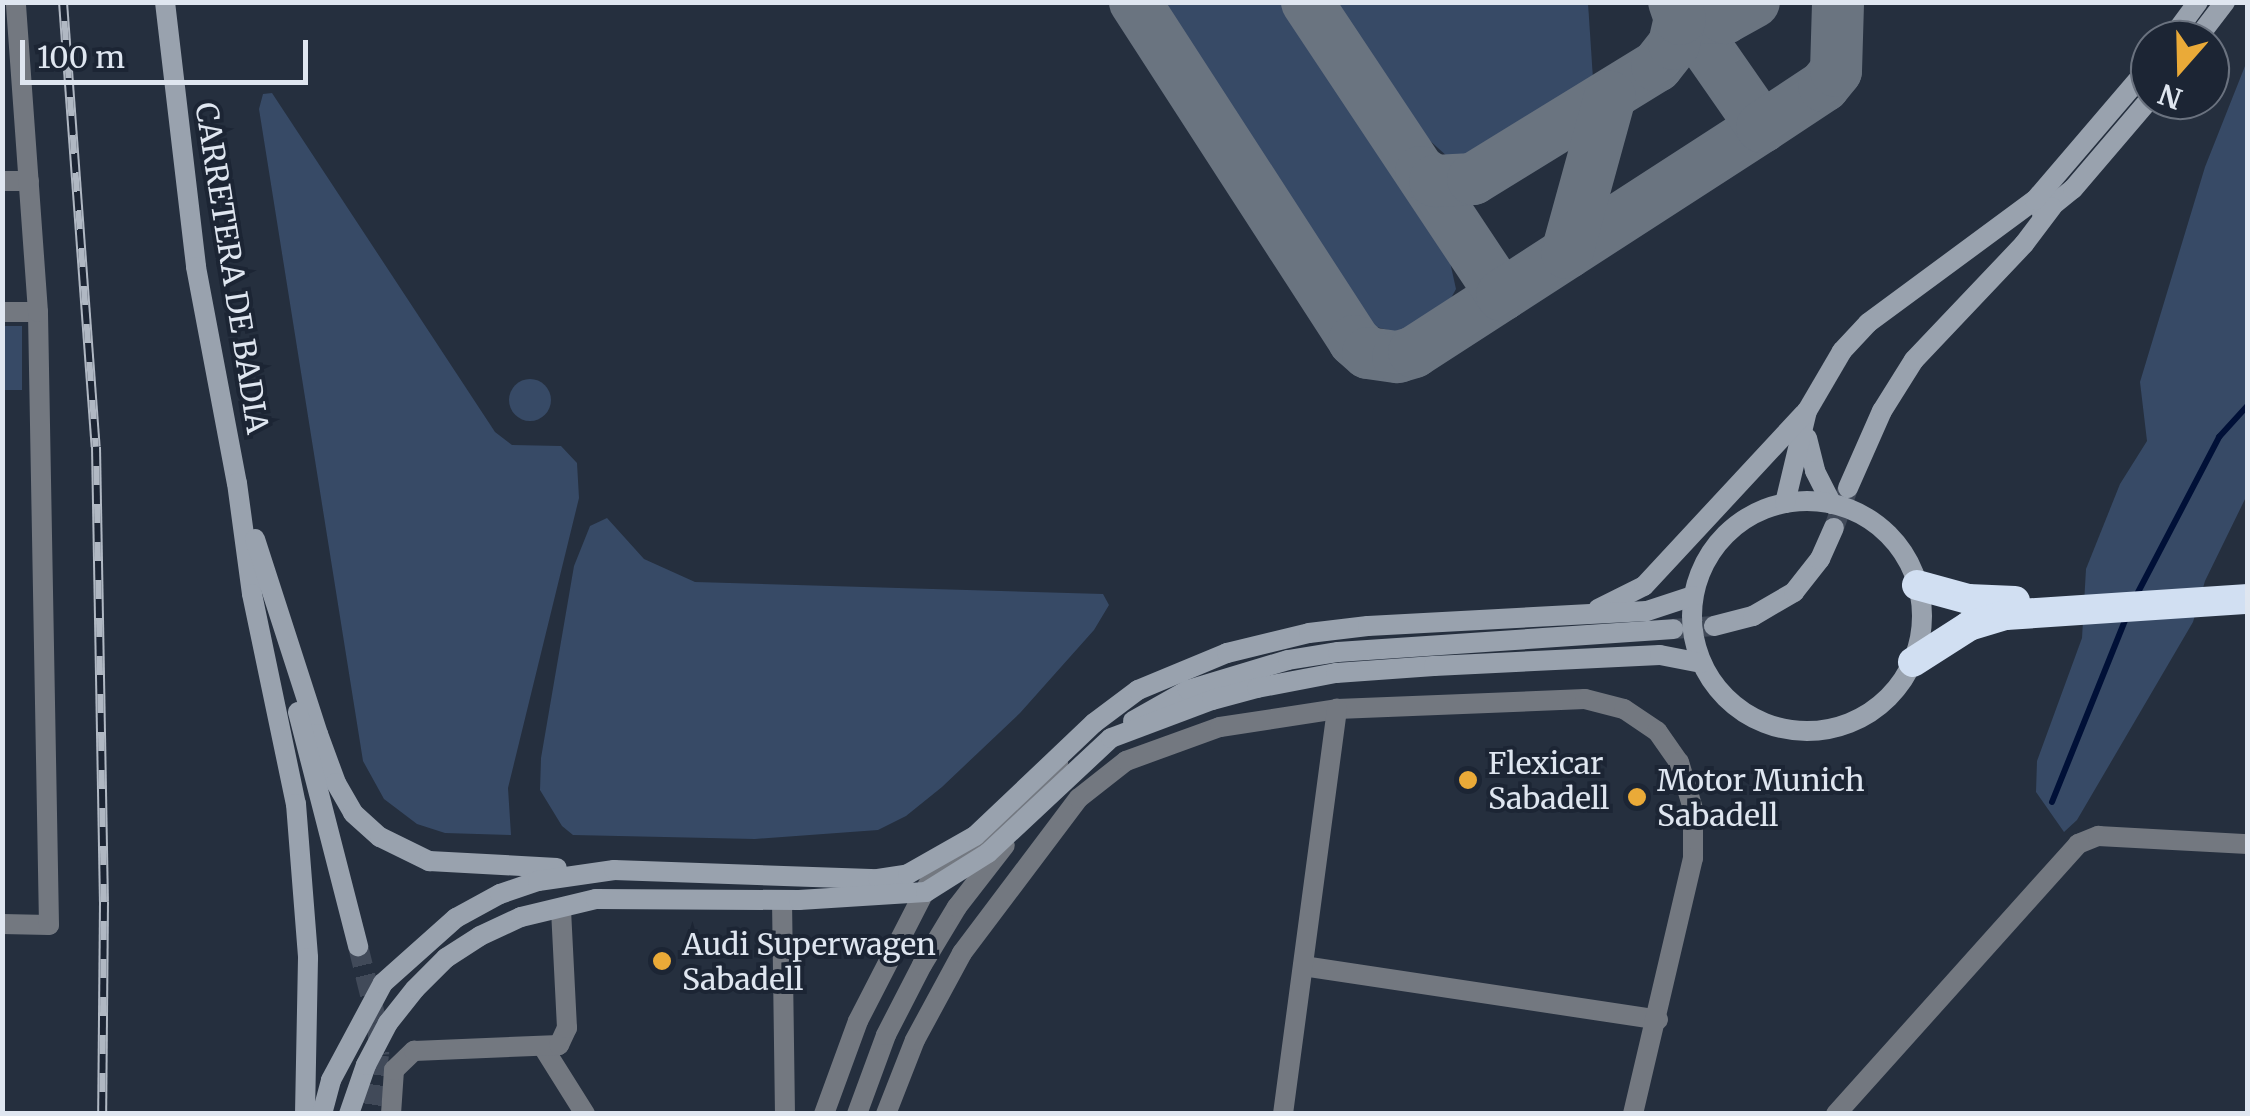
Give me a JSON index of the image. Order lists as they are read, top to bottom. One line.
{"streets":{"street":["CARRETERA DE BADIA"]},"places":["Flexicar Sabadell","Motor Munich Sabadell","Audi Superwagen Sabadell"],"scale_bar":"100 m","north":"bottom"}
